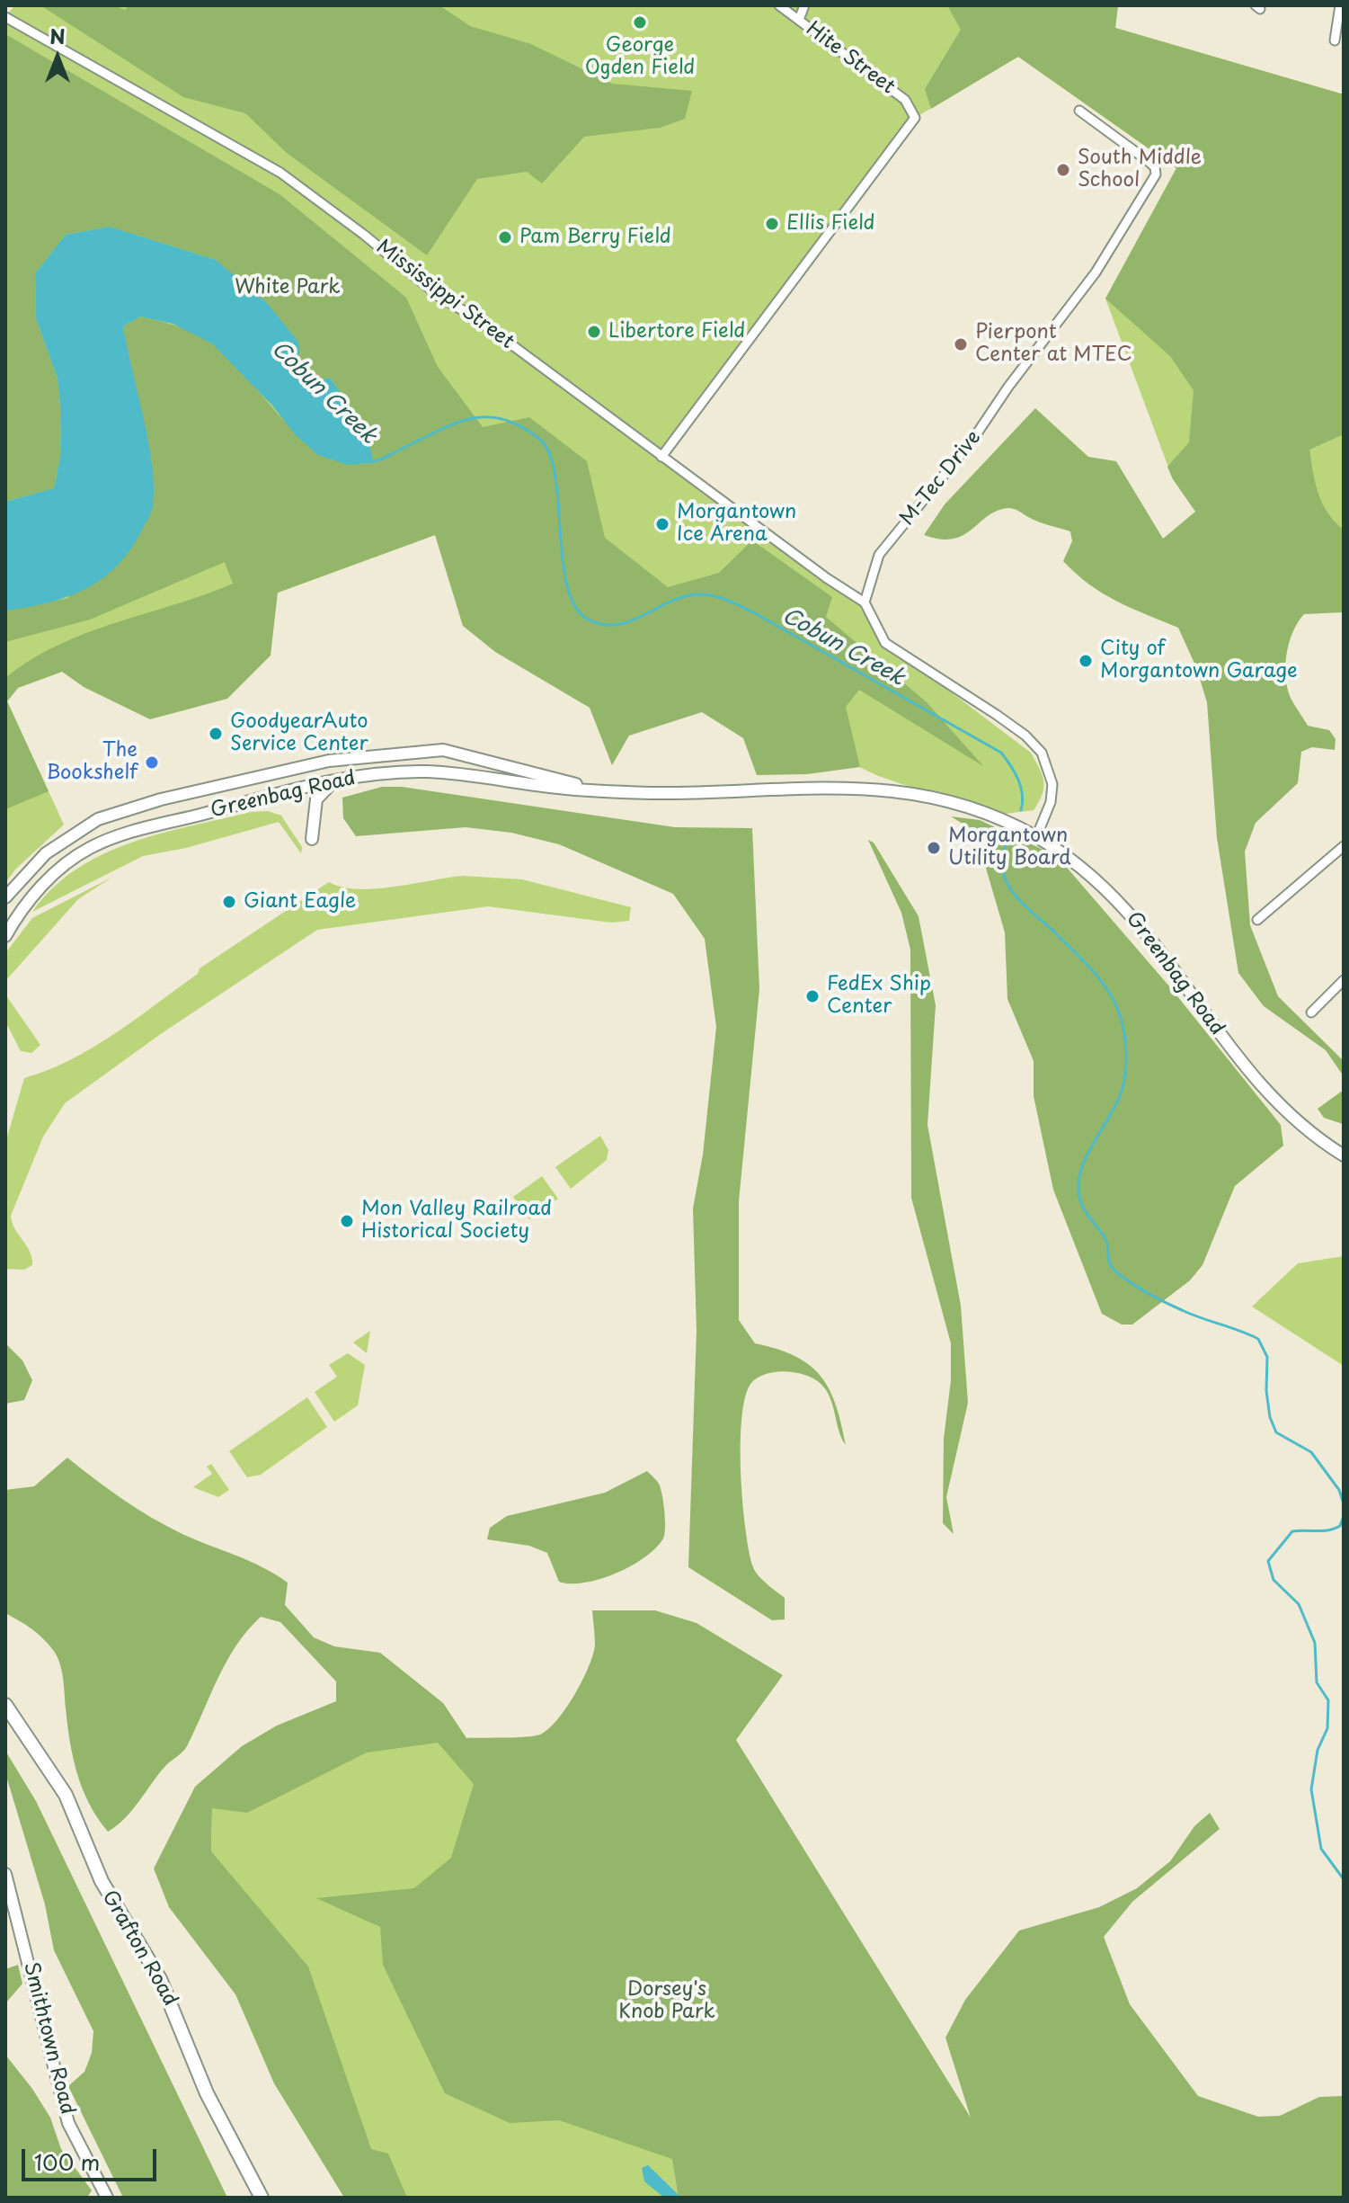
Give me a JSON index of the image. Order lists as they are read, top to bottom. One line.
{"streets":{"main road":["Greenbag Road","Grafton Road","Smithtown Road"],"street":["Hite Street","Mississippi Street","M-Tec Drive"]},"crossings":[["Hite Street","Mississippi Street"],["Mississippi Street","M-Tec Drive"]],"water":["Cobun Creek"],"parks":["White Park","Dorsey's Knob Park"],"places":["George Ogden Field","South Middle School","Ellis Field","Pam Berry Field","Libertore Field","Pierpont Center at MTEC","Morgantown Ice Arena","City of Morgantown Garage","GoodyearAuto Service Center","The Bookshelf","Morgantown Utility Board","Giant Eagle","FedEx Ship Center","Mon Valley Railroad Historical Society"],"scale_bar":"100 m","north":"top"}
